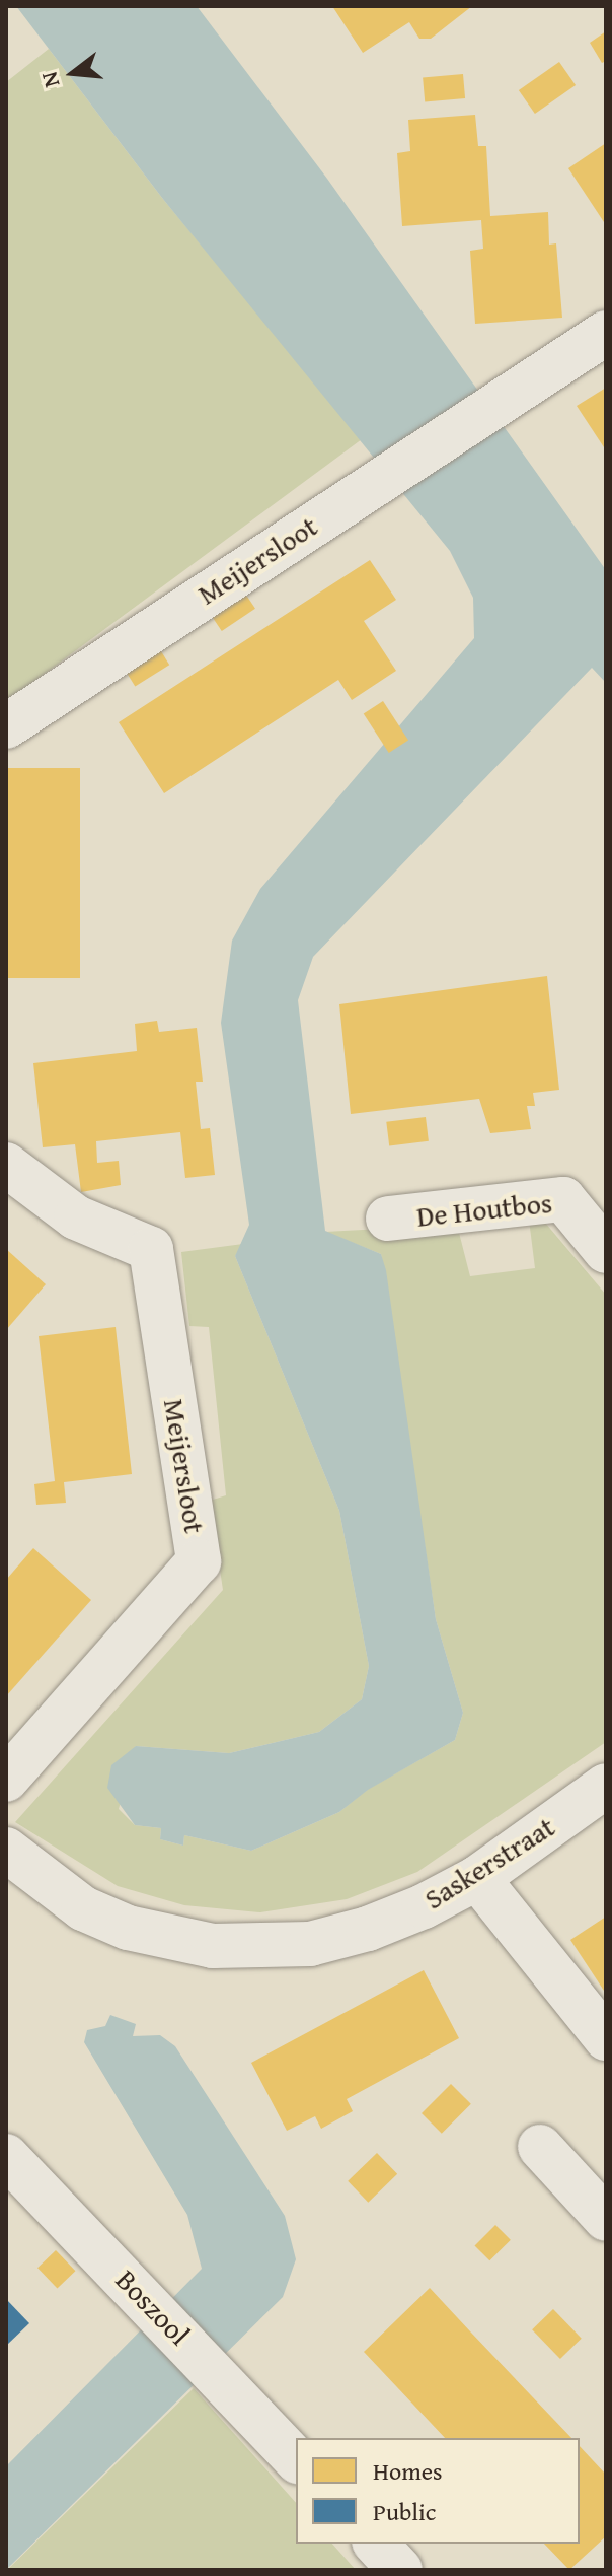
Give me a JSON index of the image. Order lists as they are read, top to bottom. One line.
{"streets":{"street":["Meijersloot","De Houtbos","Saskerstraat","Boszool"]},"legend":["Homes","Public"],"north":"left"}
